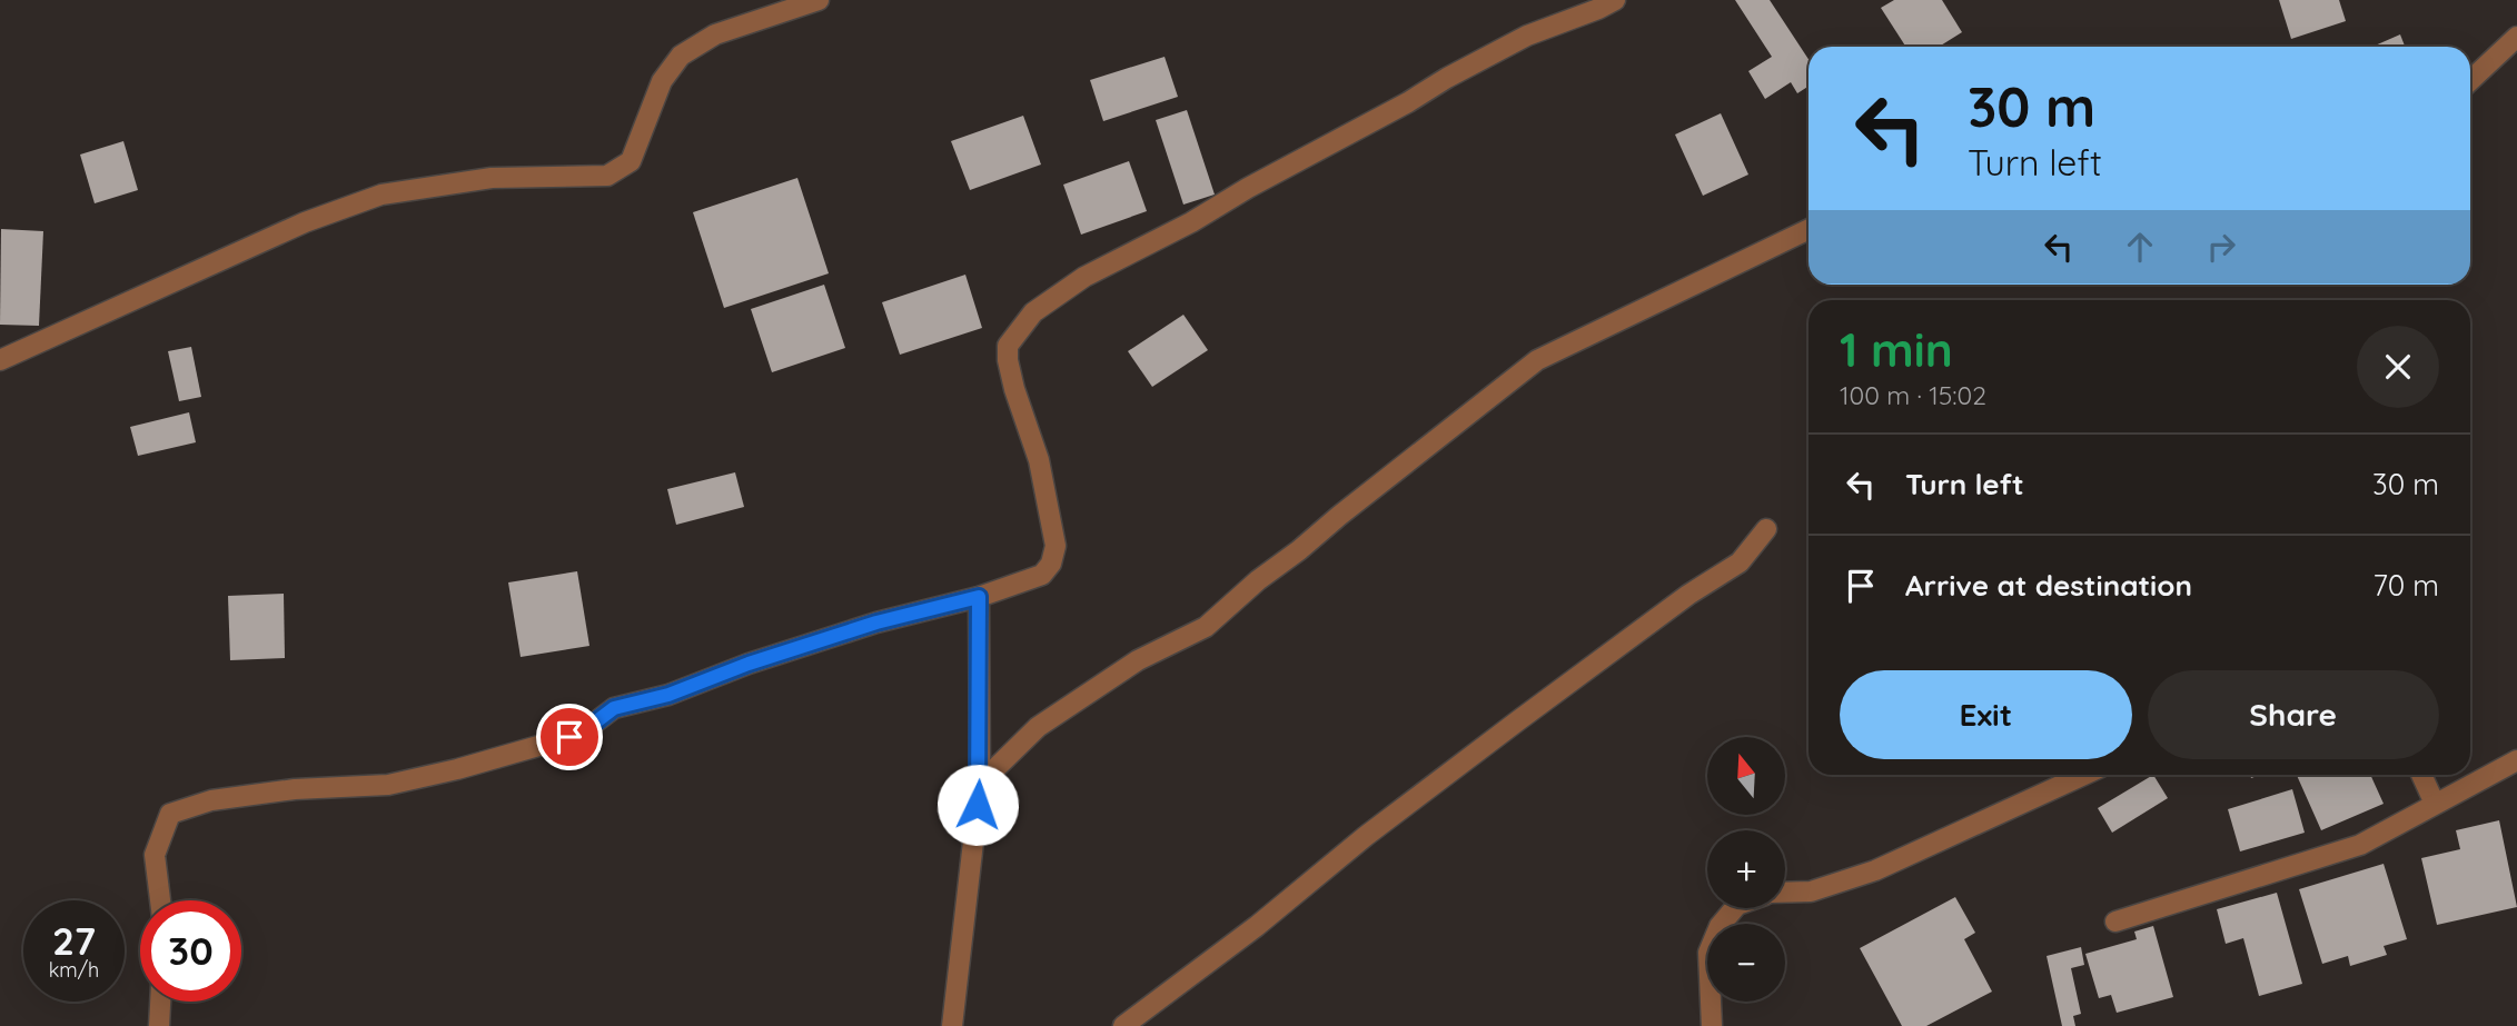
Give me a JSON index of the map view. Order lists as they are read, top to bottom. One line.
{"north":"top","page":{"turn":["30 m","Turn left"],"heading":["1 min","100 m · 15:02"],"list":[{"name":"Turn left","value":"30 m"},{"name":"Arrive at destination","value":"70 m"}],"buttons":["Exit","Share"],"map_buttons":["+","−"],"speed":"27 km/h","limit":"30"}}
